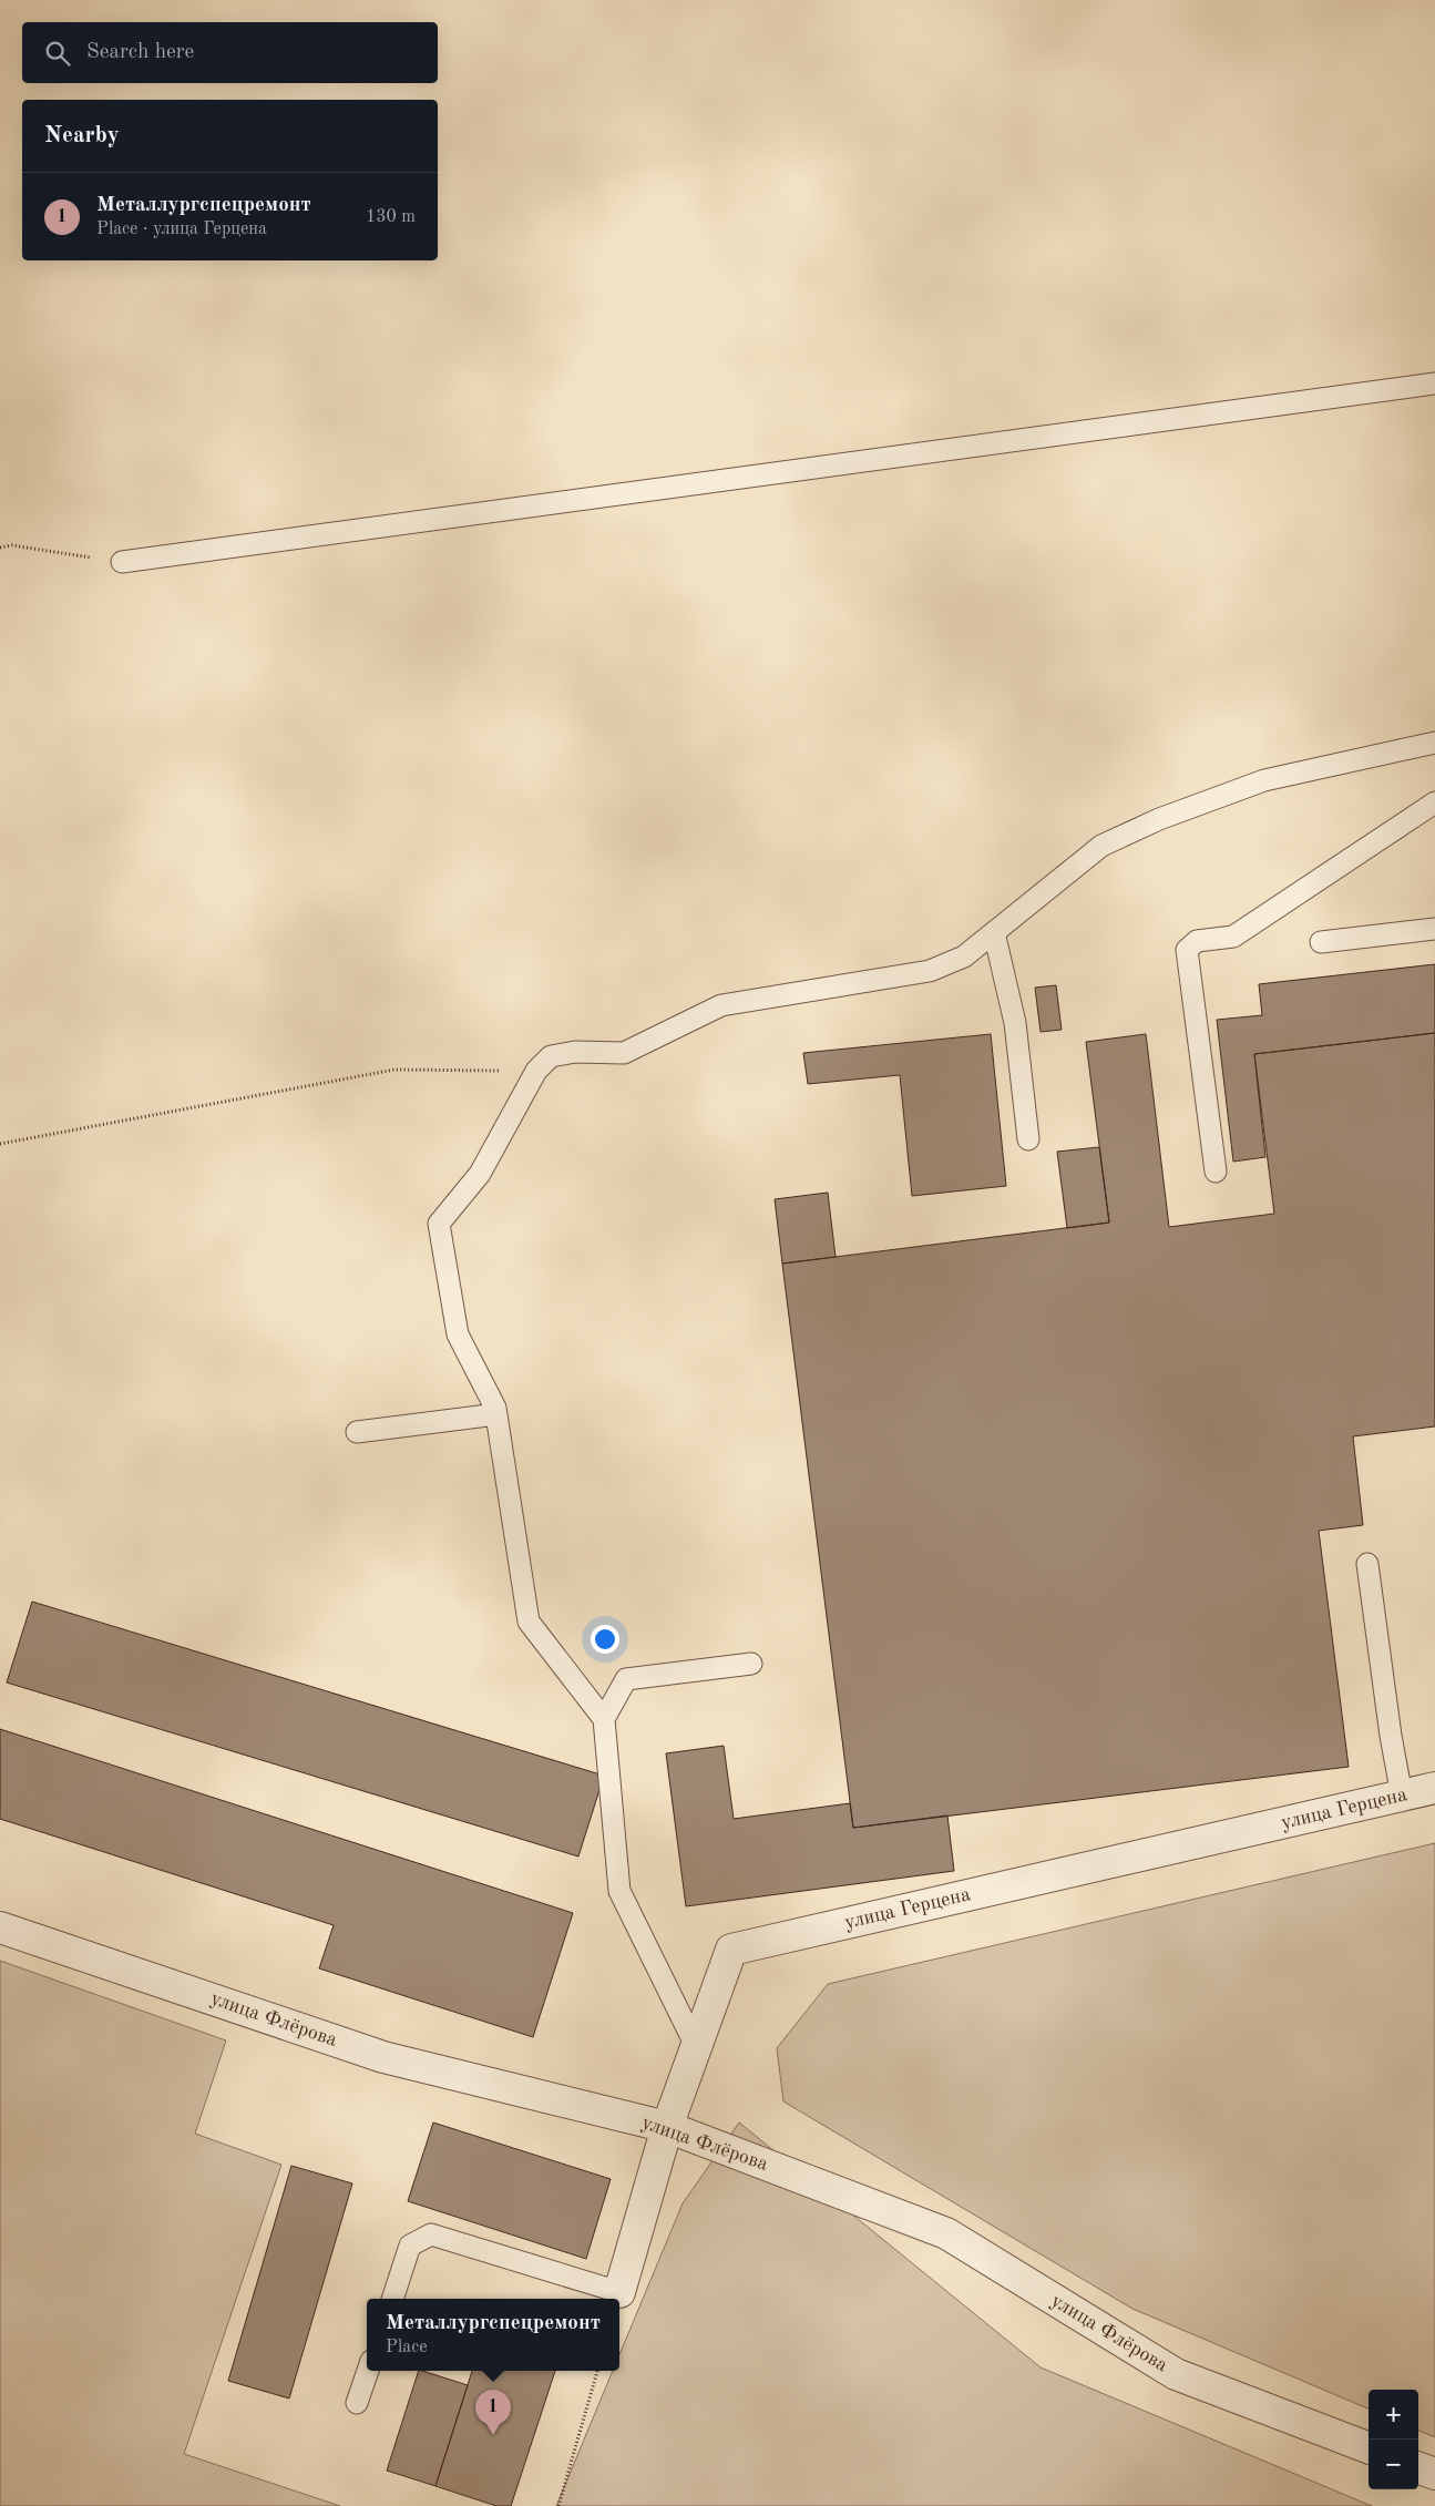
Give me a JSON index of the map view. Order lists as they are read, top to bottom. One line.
{"streets":{"street":["улица Герцена","улица Флёрова"]},"crossings":[["улица Герцена","улица Флёрова"]],"page":{"search":"Search here","heading":"Nearby","list":[{"mark":"1","name":"Металлургспецремонт","note":"Place · улица Герцена","value":"130 m"}],"popup":["Металлургспецремонт","Place"],"map_buttons":["+","−"],"pins":"1"}}
